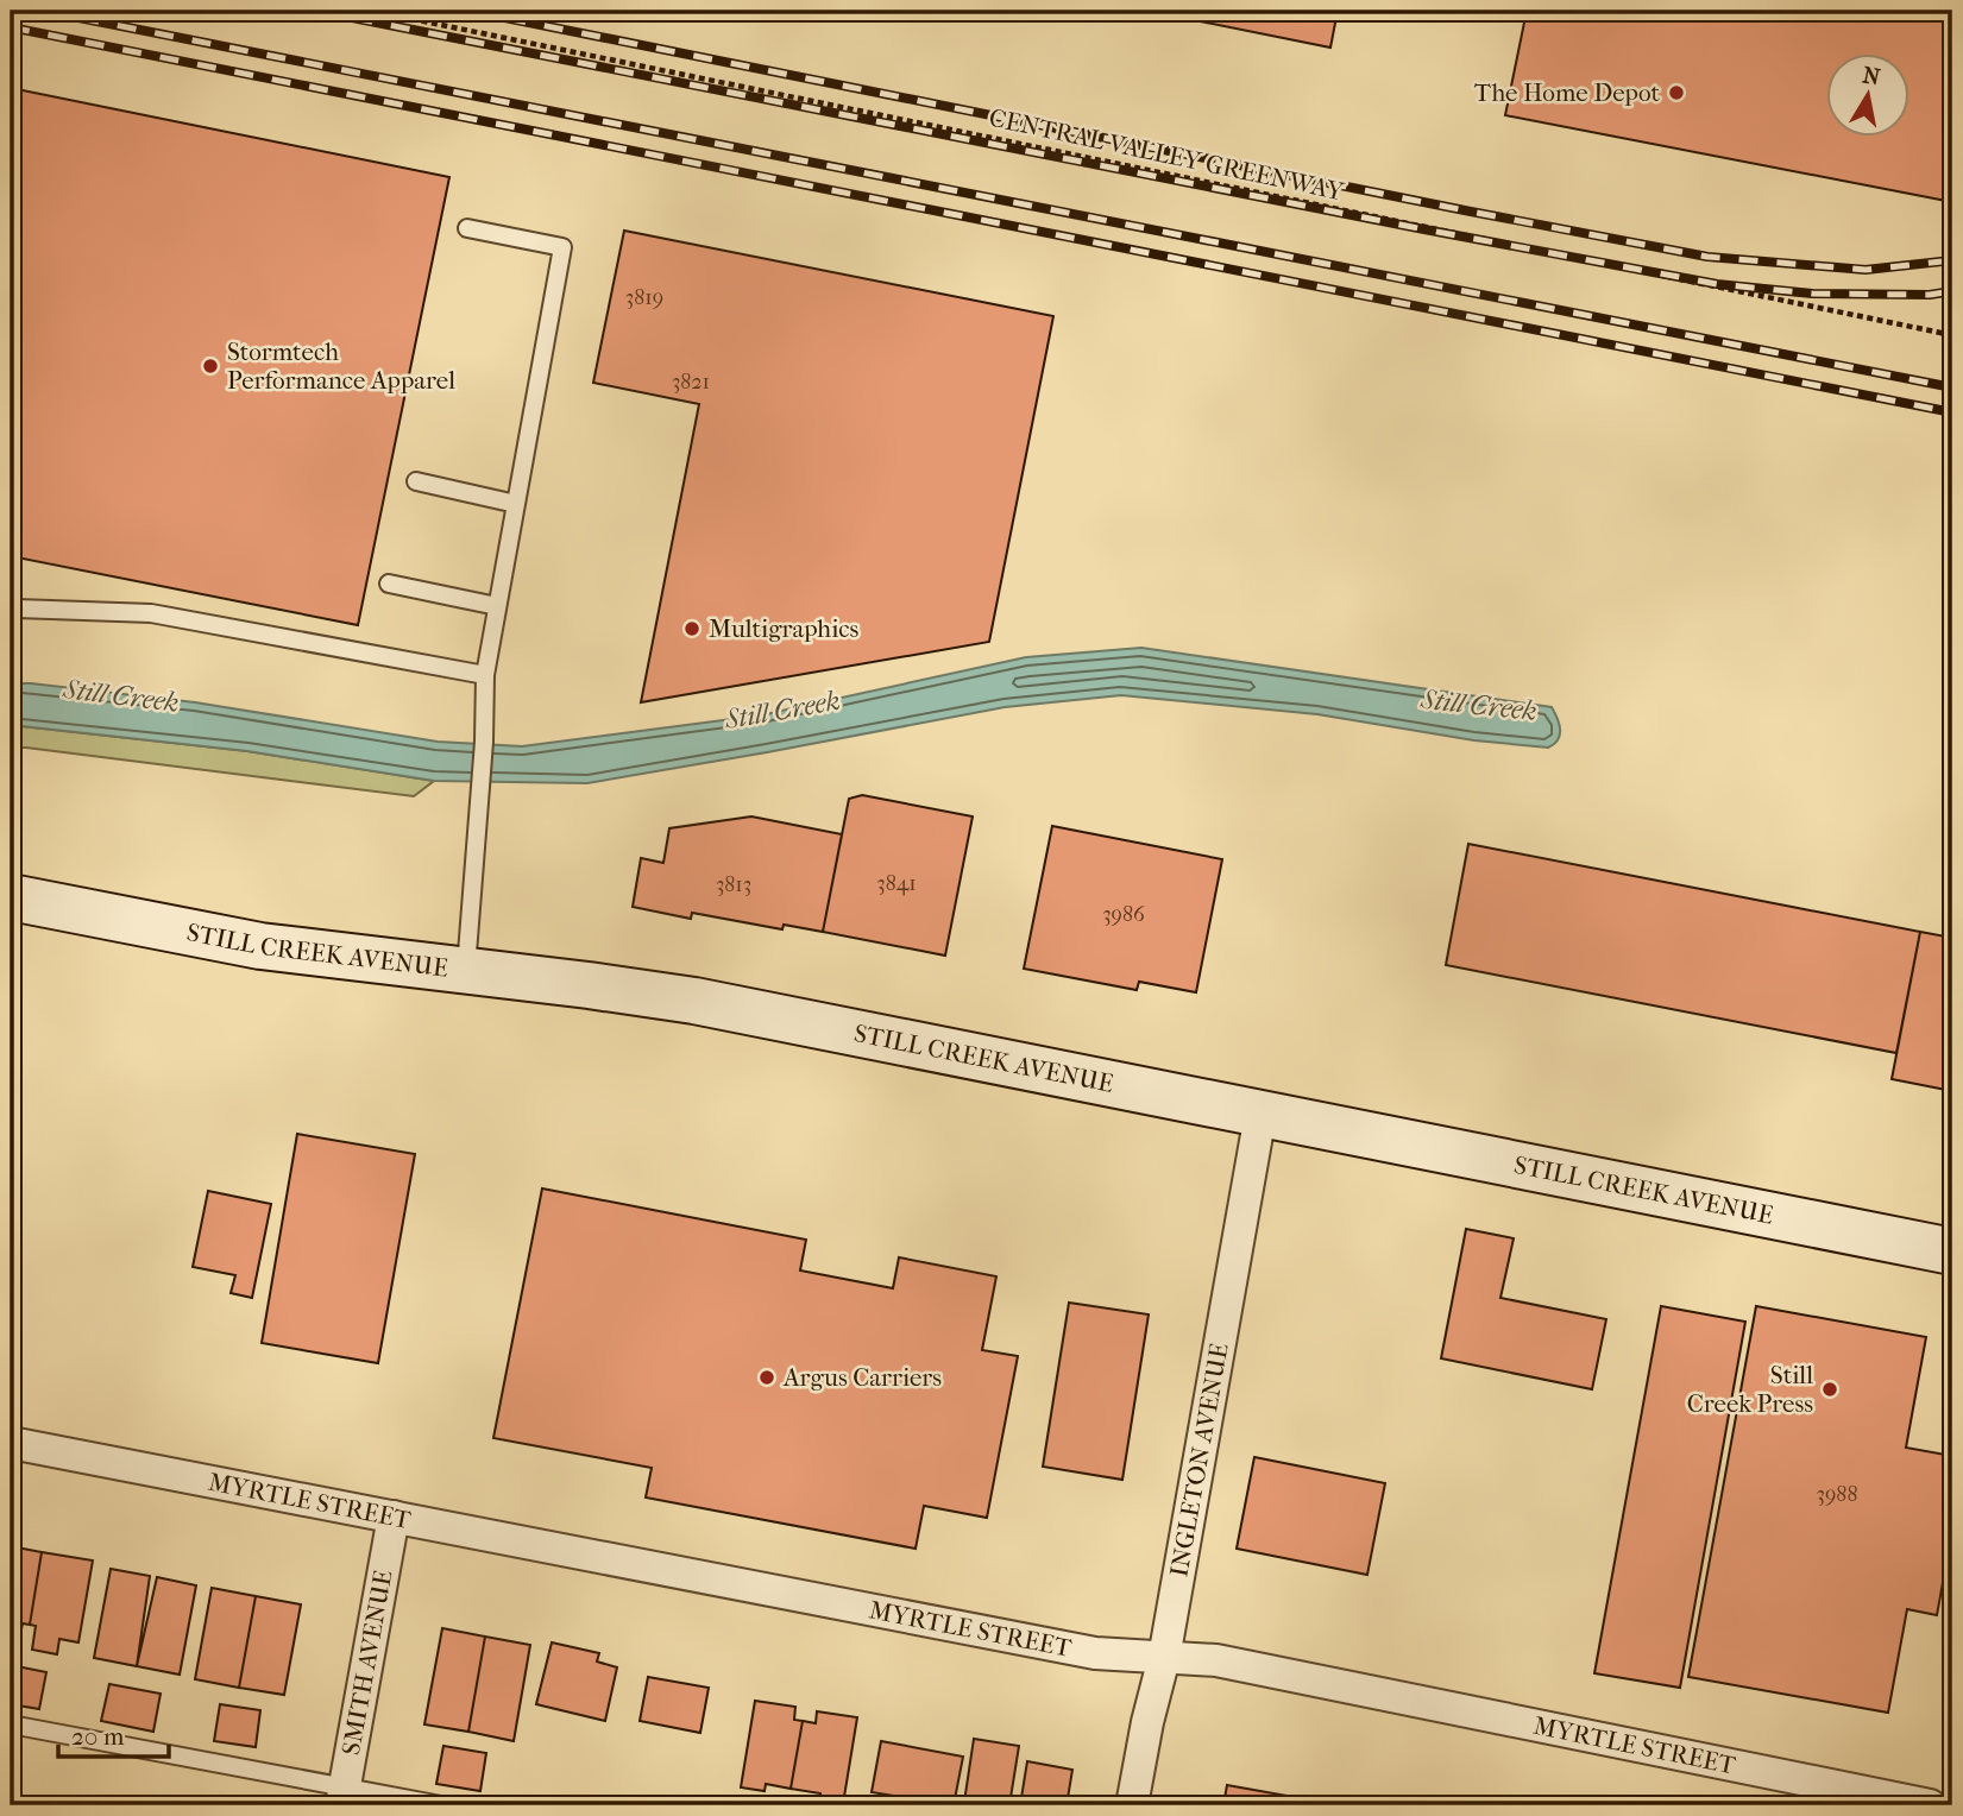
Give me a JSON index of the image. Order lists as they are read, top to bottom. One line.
{"streets":{"street":["STILL CREEK AVENUE","INGLETON AVENUE","MYRTLE STREET","SMITH AVENUE"],"path":["CENTRAL VALLEY GREENWAY"]},"crossings":[["STILL CREEK AVENUE","INGLETON AVENUE"],["INGLETON AVENUE","MYRTLE STREET"],["MYRTLE STREET","SMITH AVENUE"]],"water":["Still Creek"],"places":["The Home Depot","Stormtech Performance Apparel","Multigraphics","Argus Carriers","Still Creek Press"],"house_numbers":["3819","3821","3841","3813","3986","3988"],"scale_bar":"20 m","north":"top"}
